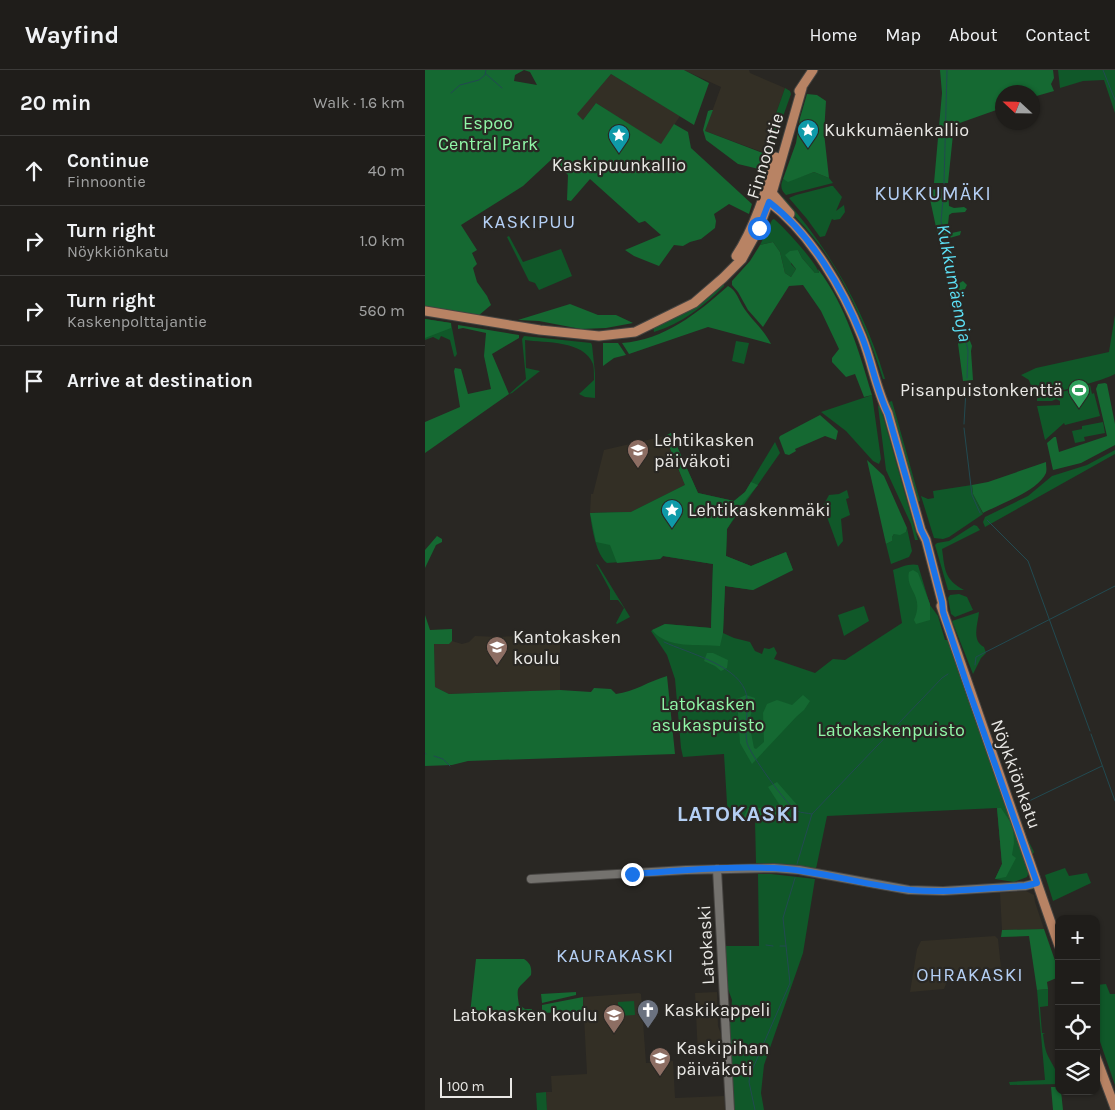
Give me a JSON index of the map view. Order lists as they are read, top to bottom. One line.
{"streets":{"main road":["Finnoontie","Nöykkiönkatu"],"street":["Latokaski"]},"crossings":[["Finnoontie","Nöykkiönkatu"]],"districts":["KUKKUMÄKI","KASKIPUU","LATOKASKI","KAURAKASKI","OHRAKASKI"],"water":["Kukkumäenoja"],"parks":["Espoo Central Park","Latokasken asukaspuisto","Latokaskenpuisto"],"places":{"place":["Kukkumäenkallio","Kaskipuunkallio","Lehtikaskenmäki"],"sports":["Pisanpuistonkenttä"],"school or university":["Lehtikasken päiväkoti","Kantokasken koulu","Latokasken koulu","Kaskipihan päiväkoti"],"church":["Kaskikappeli"]},"scale_bar":"100 m","north":"left","page":{"header":"Wayfind","nav":["Home","Map","About","Contact"],"heading":["20 min","Walk · 1.6 km"],"list":[["Continue","Finnoontie","40 m"],["Turn right","Nöykkiönkatu","1.0 km"],["Turn right","Kaskenpolttajantie","560 m"],"Arrive at destination"],"map_buttons":["+","−"],"scale":"100 m"}}
